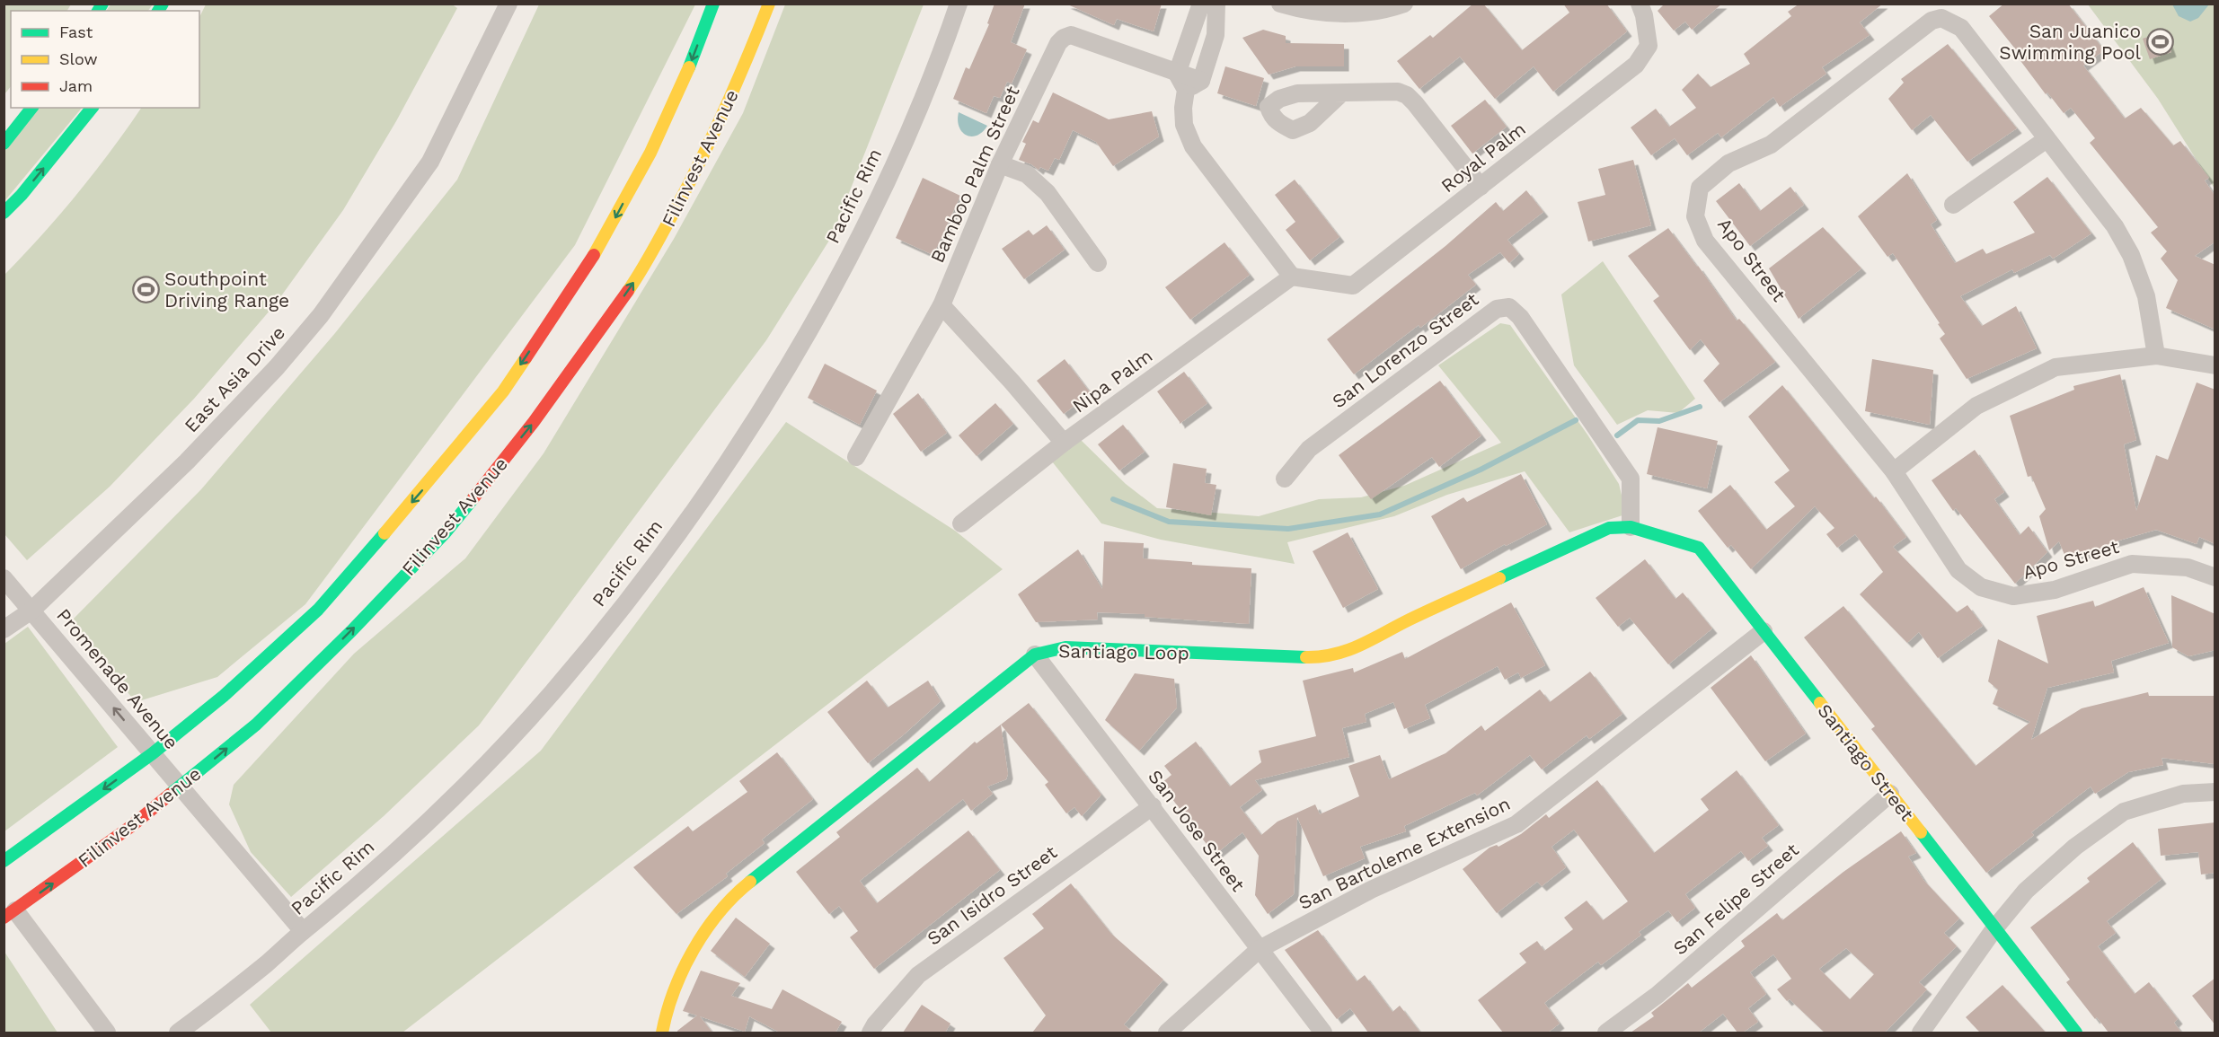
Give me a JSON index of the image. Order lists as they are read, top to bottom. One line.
{"streets":{"main road":["Filinvest Avenue","Santiago Loop","Santiago Street"],"street":["Royal Palm","Bamboo Palm Street","Pacific Rim","Apo Street","San Lorenzo Street","East Asia Drive","Nipa Palm","Promenade Avenue","San Jose Street","San Bartoleme Extension","San Isidro Street","San Felipe Street"]},"crossings":[["Royal Palm","Nipa Palm"],["Filinvest Avenue","Promenade Avenue"],["Pacific Rim","Promenade Avenue"],["San Lorenzo Street","Santiago Loop"],["San Lorenzo Street","Santiago Street"],["East Asia Drive","Promenade Avenue"],["Santiago Loop","Santiago Street"],["Santiago Loop","San Jose Street"],["Santiago Street","San Bartoleme Extension"],["Santiago Street","San Felipe Street"],["San Jose Street","San Bartoleme Extension"],["San Jose Street","San Isidro Street"]],"one_way":["Promenade Avenue"],"places":{"sports":["San Juanico Swimming Pool","Southpoint Driving Range"]},"legend":["Fast","Slow","Jam"]}
